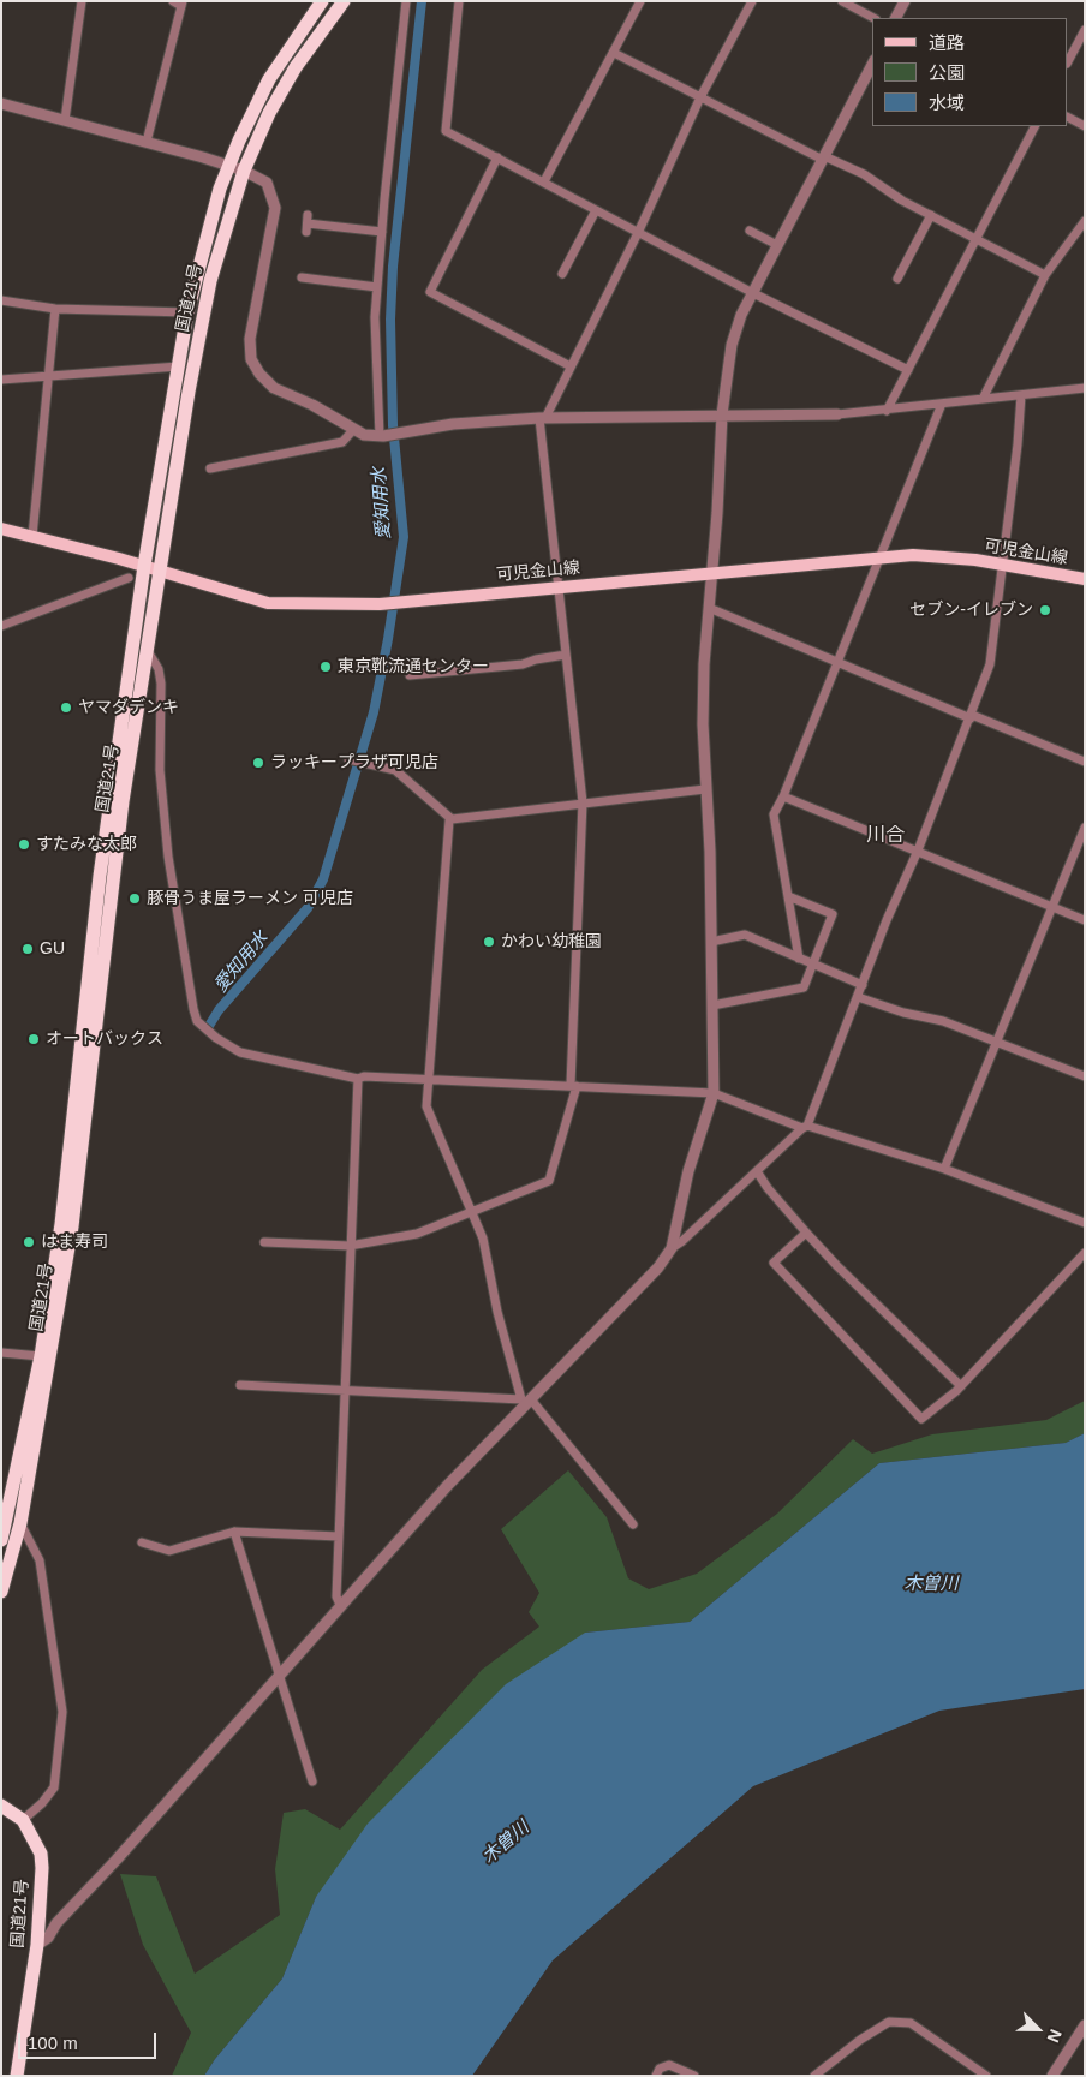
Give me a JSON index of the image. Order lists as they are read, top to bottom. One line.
{"streets":{"highway":["国道21号"],"main road":["可児金山線"]},"crossings":[["国道21号","可児金山線"]],"districts":["川合"],"water":["愛知用水","木曽川"],"places":["セブン-イレブン","東京靴流通センター","ヤマダデンキ","ラッキープラザ可児店","すたみな太郎","豚骨うま屋ラーメン 可児店","かわい幼稚園","GU","オートバックス","はま寿司"],"legend":["道路","公園","水域"],"scale_bar":"100 m","north":"bottom right"}
